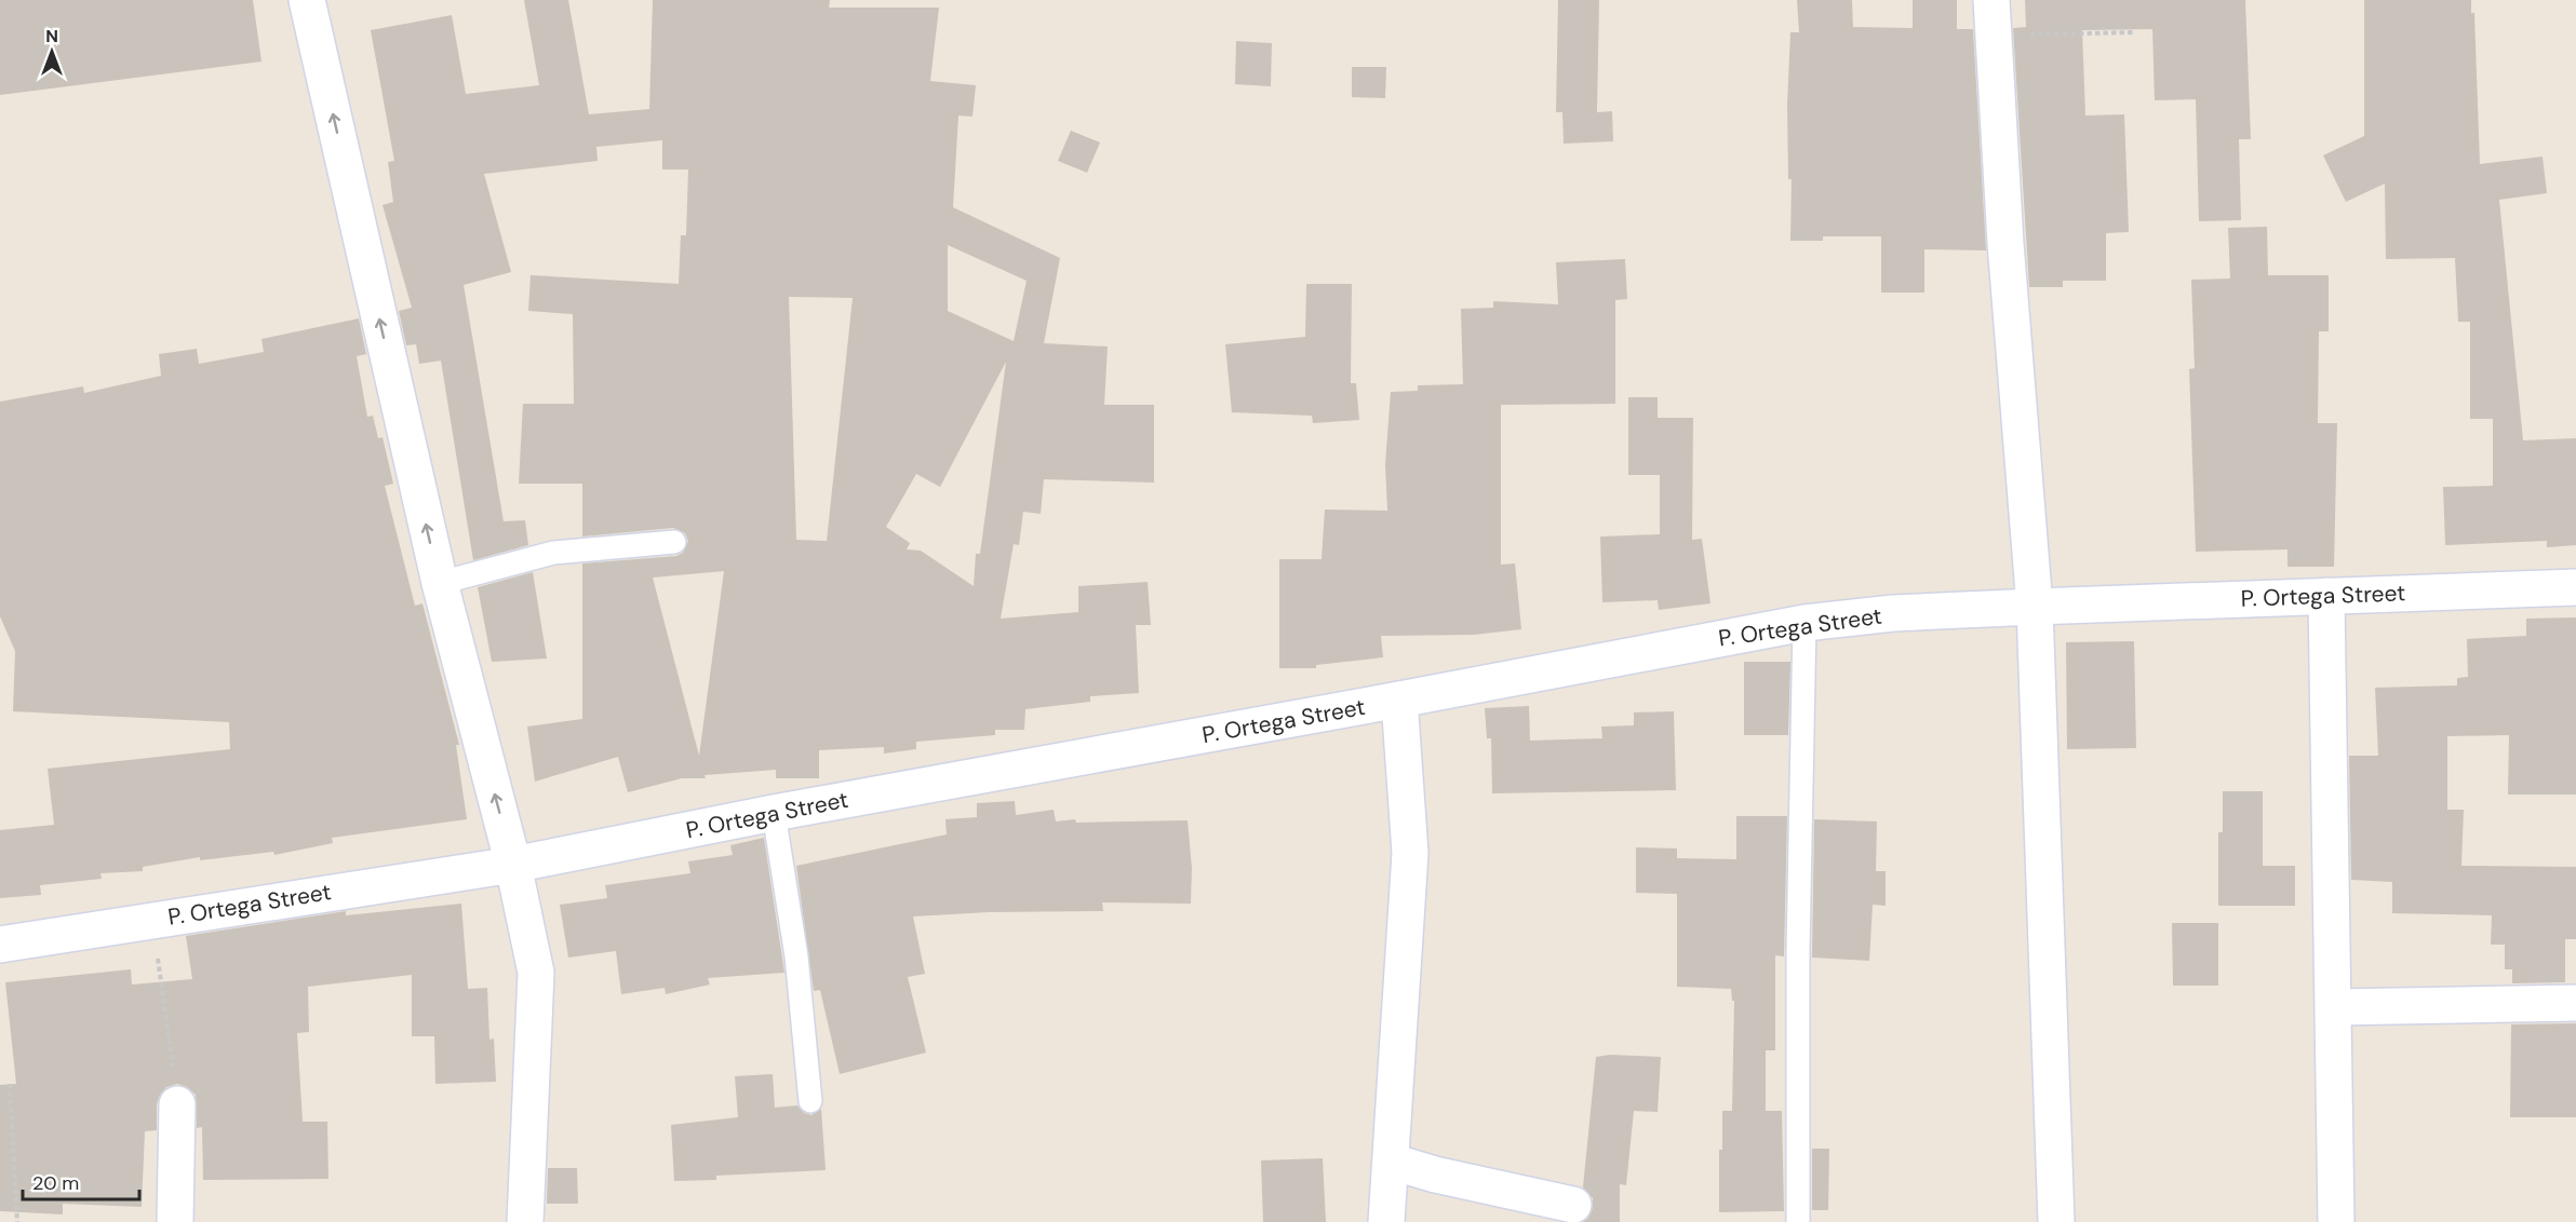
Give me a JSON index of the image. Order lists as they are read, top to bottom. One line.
{"streets":{"street":["P. Ortega Street"]},"scale_bar":"20 m","north":"top"}
